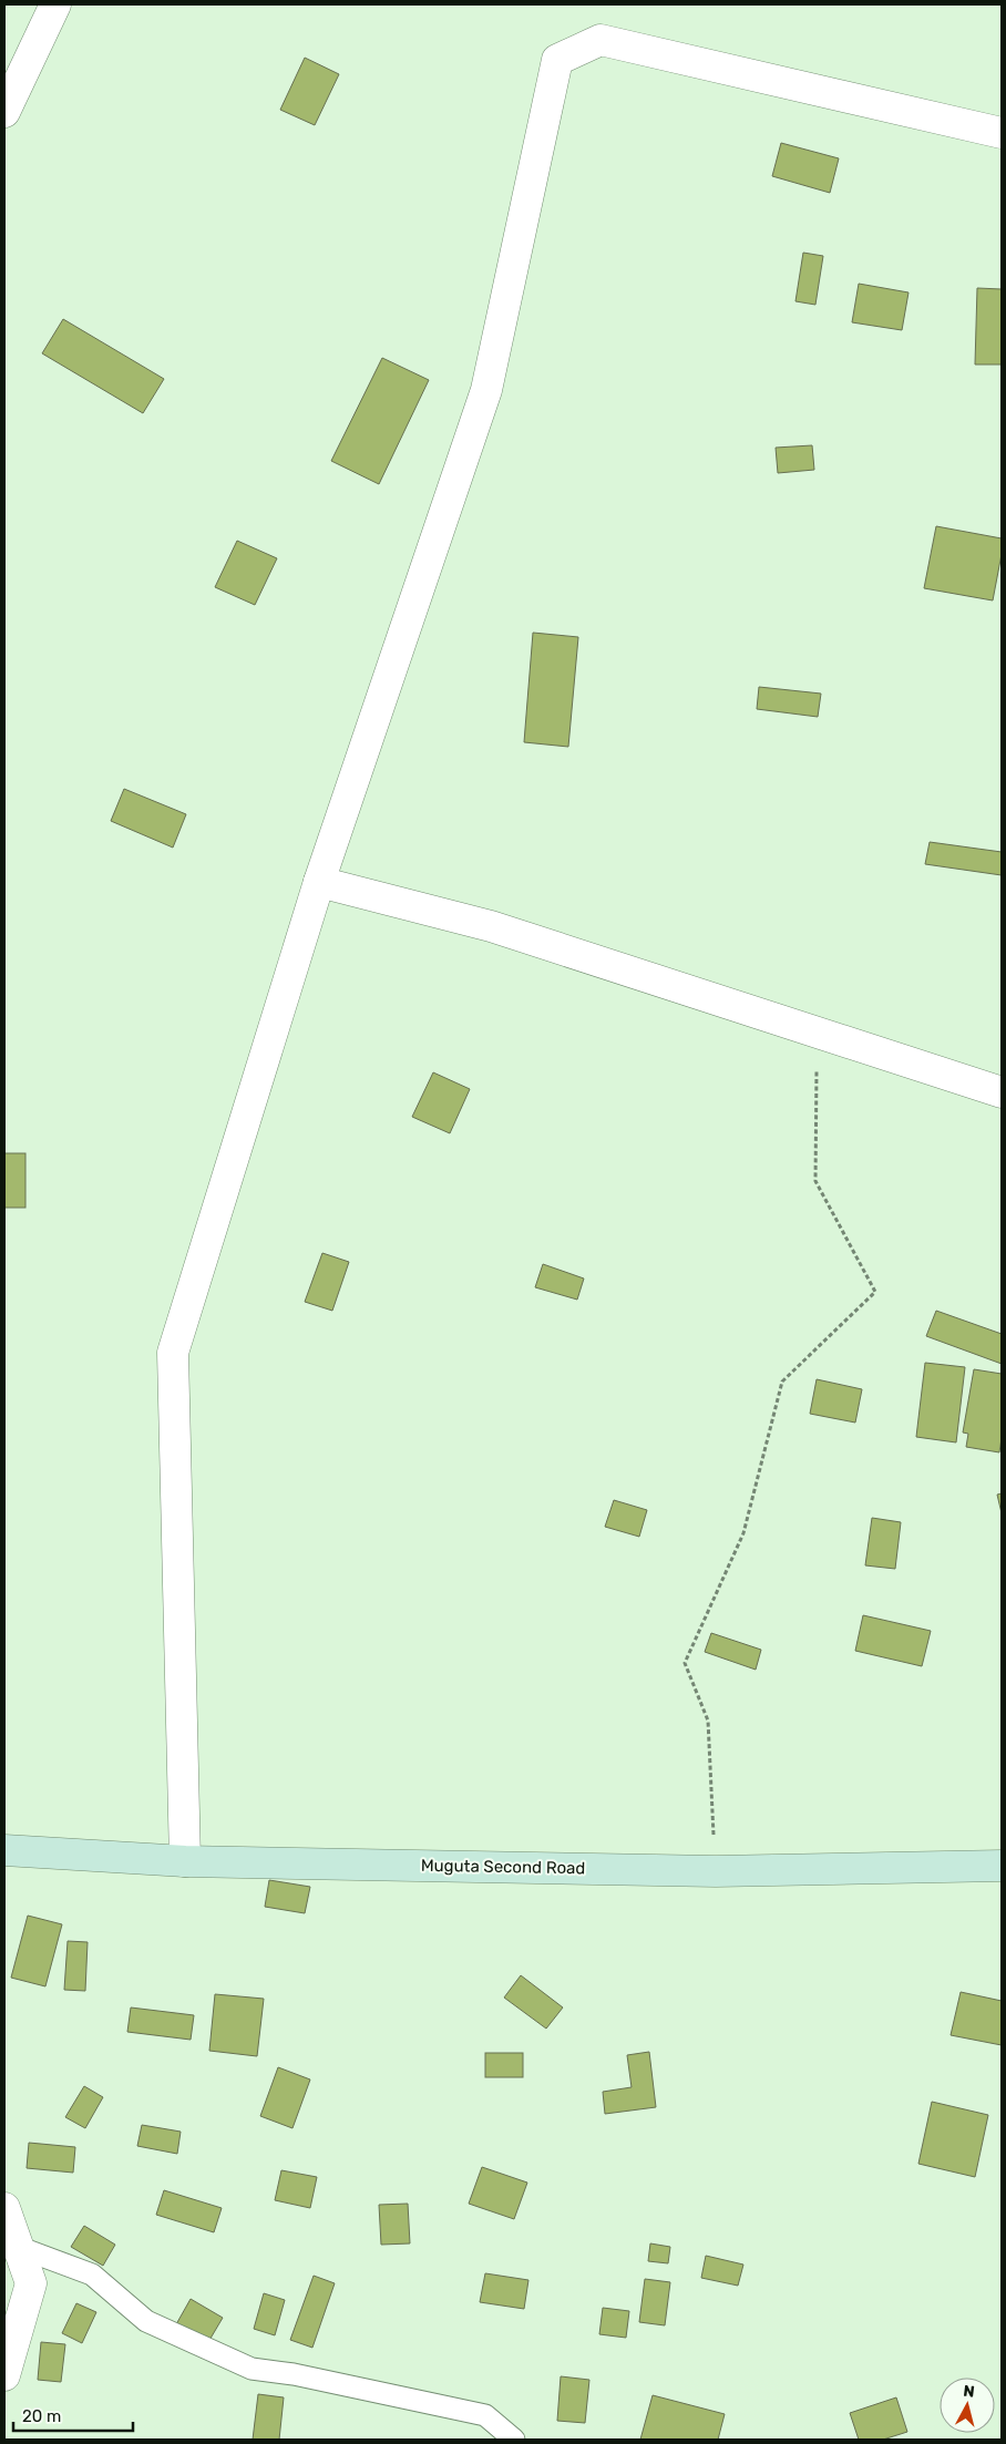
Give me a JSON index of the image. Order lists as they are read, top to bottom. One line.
{"streets":{"street":["Muguta Second Road"]},"scale_bar":"20 m","north":"top"}
